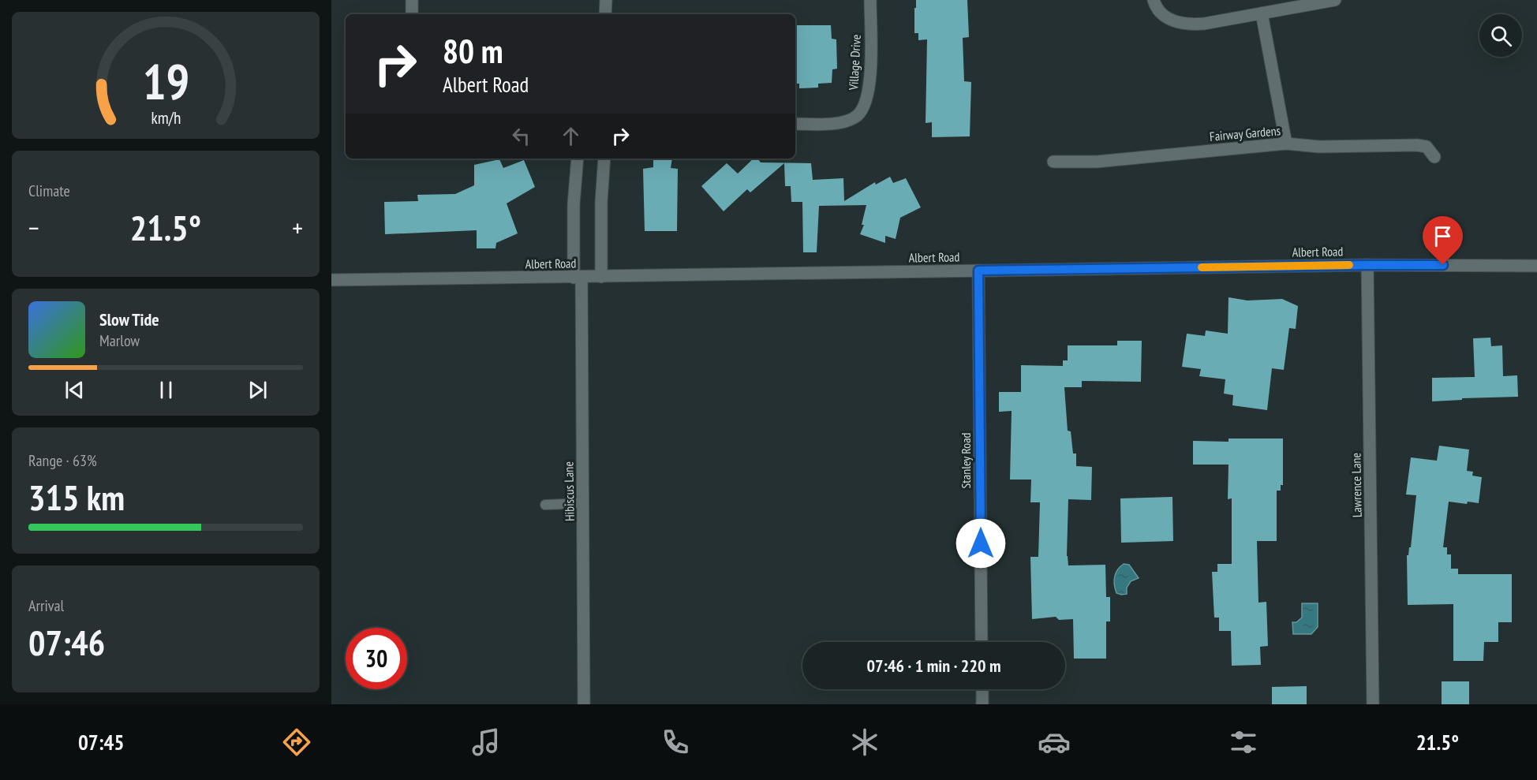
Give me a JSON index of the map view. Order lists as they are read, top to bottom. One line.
{"streets":{"street":["Village Drive","Fairway Gardens","Albert Road","Stanley Road","Lawrence Lane","Hibiscus Lane"]},"crossings":[["Albert Road","Stanley Road"],["Albert Road","Lawrence Lane"],["Albert Road","Hibiscus Lane"]],"page":{"turn":["80 m","Albert Road"],"tile":["Climate",["Range · 63%","315 km"],["Arrival","07:46"]],"heat":["−","21.5°","+"],"song":["Slow Tide","Marlow"],"limit":"30","trip":"07:46 · 1 min · 220 m","tabs":["07:45","21.5°"],"gauge":["19","km/h"]}}
